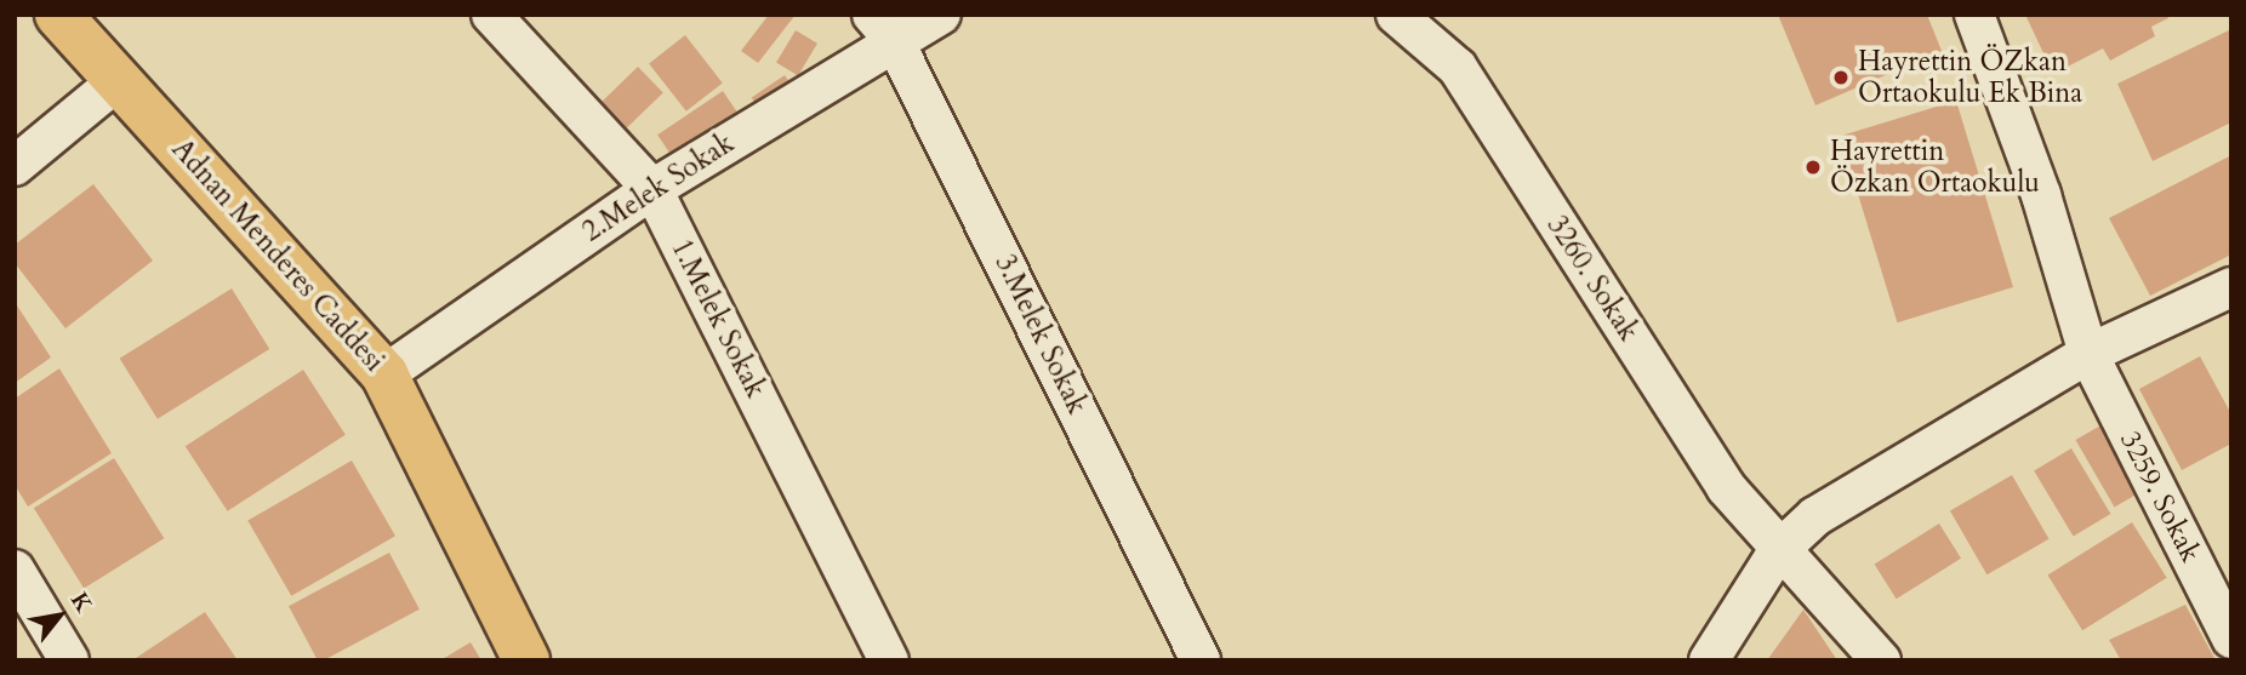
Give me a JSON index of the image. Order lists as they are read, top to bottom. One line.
{"streets":{"main road":["Adnan Menderes Caddesi"],"street":["2.Melek Sokak","3260. Sokak","1.Melek Sokak","3.Melek Sokak","3259. Sokak"]},"crossings":[["2.Melek Sokak","Adnan Menderes Caddesi"],["2.Melek Sokak","1.Melek Sokak"],["2.Melek Sokak","3.Melek Sokak"]],"places":["Hayrettin ÖZkan Ortaokulu Ek Bina","Hayrettin Özkan Ortaokulu"],"north":"top right"}
